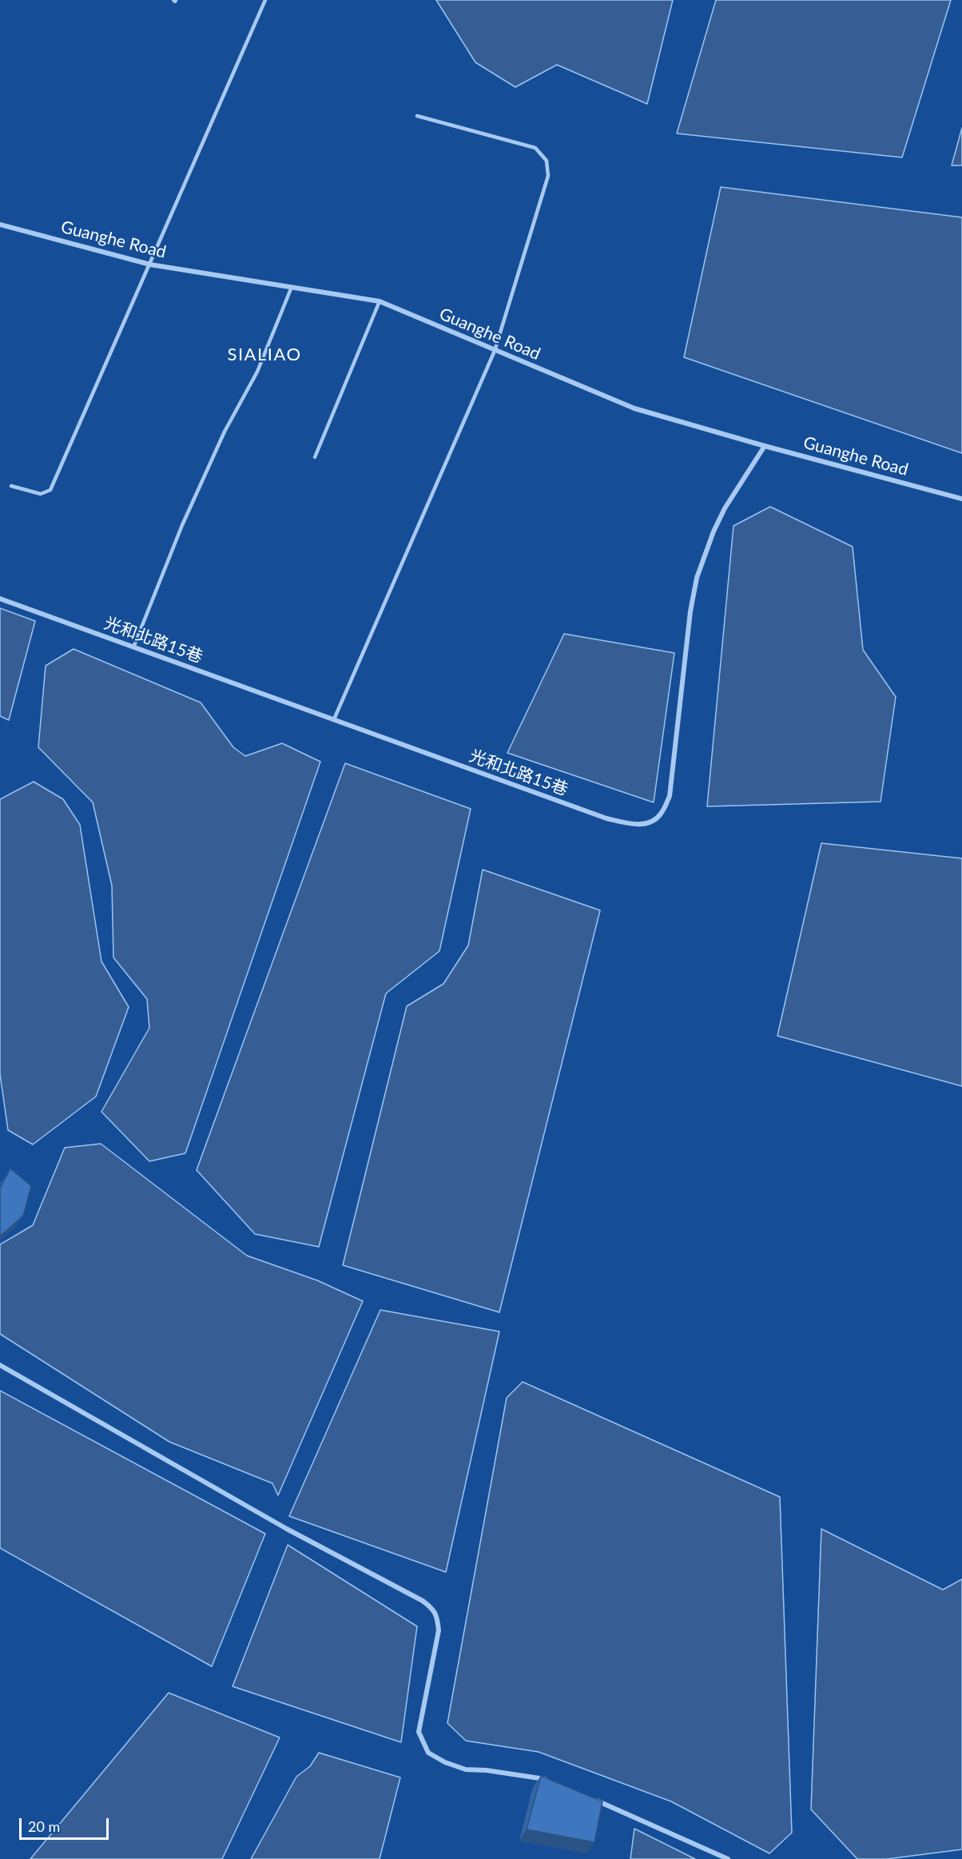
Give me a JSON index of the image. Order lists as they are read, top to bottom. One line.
{"streets":{"street":["Guanghe Road","光和北路15巷"]},"crossings":[["Guanghe Road","光和北路15巷"]],"districts":["SIALIAO"],"scale_bar":"20 m"}
